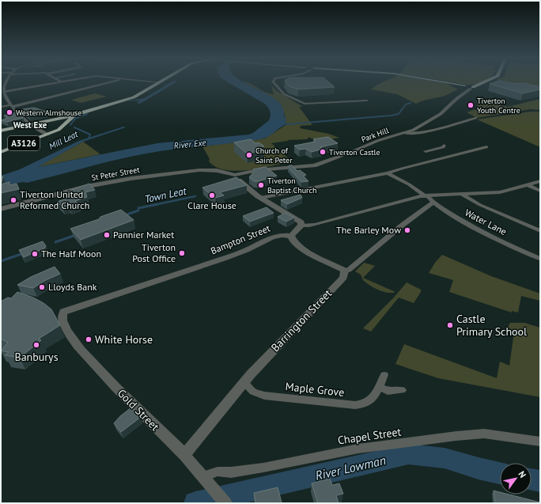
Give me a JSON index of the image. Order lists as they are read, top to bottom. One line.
{"streets":{"main road":["A3126"],"street":["Park Hill","St Peter Street","Water Lane","Bampton Street","Barrington Street","Maple Grove","Gold Street","Chapel Street"]},"crossings":[["Park Hill","A3126"],["Park Hill","St Peter Street"],["Water Lane","Barrington Street"],["Bampton Street","Gold Street"],["Barrington Street","Maple Grove"],["Barrington Street","Gold Street"],["Gold Street","Chapel Street"]],"districts":["West Exe"],"water":["Mill Leat","River Exe","Town Leat","River Lowman"],"places":["Tiverton Youth Centre","Western Almshouse","Tiverton Castle","Church of Saint Peter","Tiverton Baptist Church","Clare House","Tiverton United Reformed Church","The Barley Mow","Pannier Market","Tiverton Post Office","The Half Moon","Lloyds Bank","Castle Primary School","White Horse","Banburys"],"north":"top right"}
